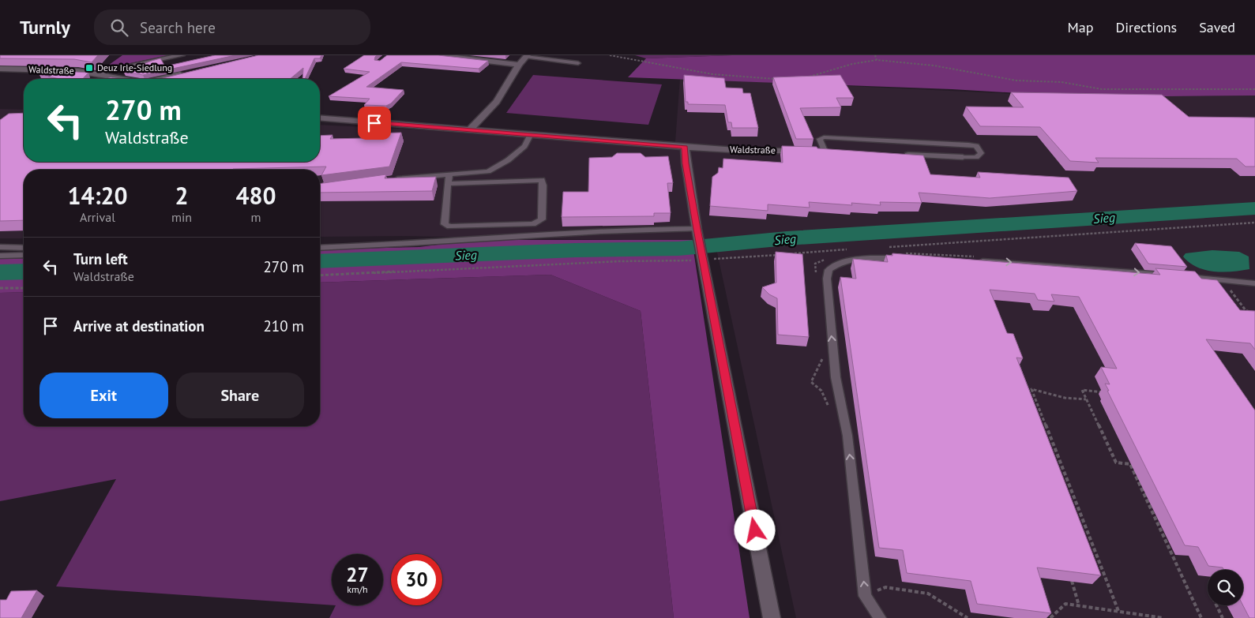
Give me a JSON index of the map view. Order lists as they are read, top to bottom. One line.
{"streets":{"street":["Waldstraße"]},"water":["Sieg"],"places":{"transit":["Deuz Irle-Siedlung"]},"page":{"header":"Turnly","search":"Search here","nav":["Map","Directions","Saved"],"turn":["270 m","Waldstraße"],"eta":["14:20","Arrival","2","min","480","m"],"list":[{"name":"Turn left","note":"Waldstraße","value":"270 m"},{"name":"Arrive at destination","value":"210 m"}],"buttons":["Exit","Share"],"speed":"27 km/h","limit":"30"}}
